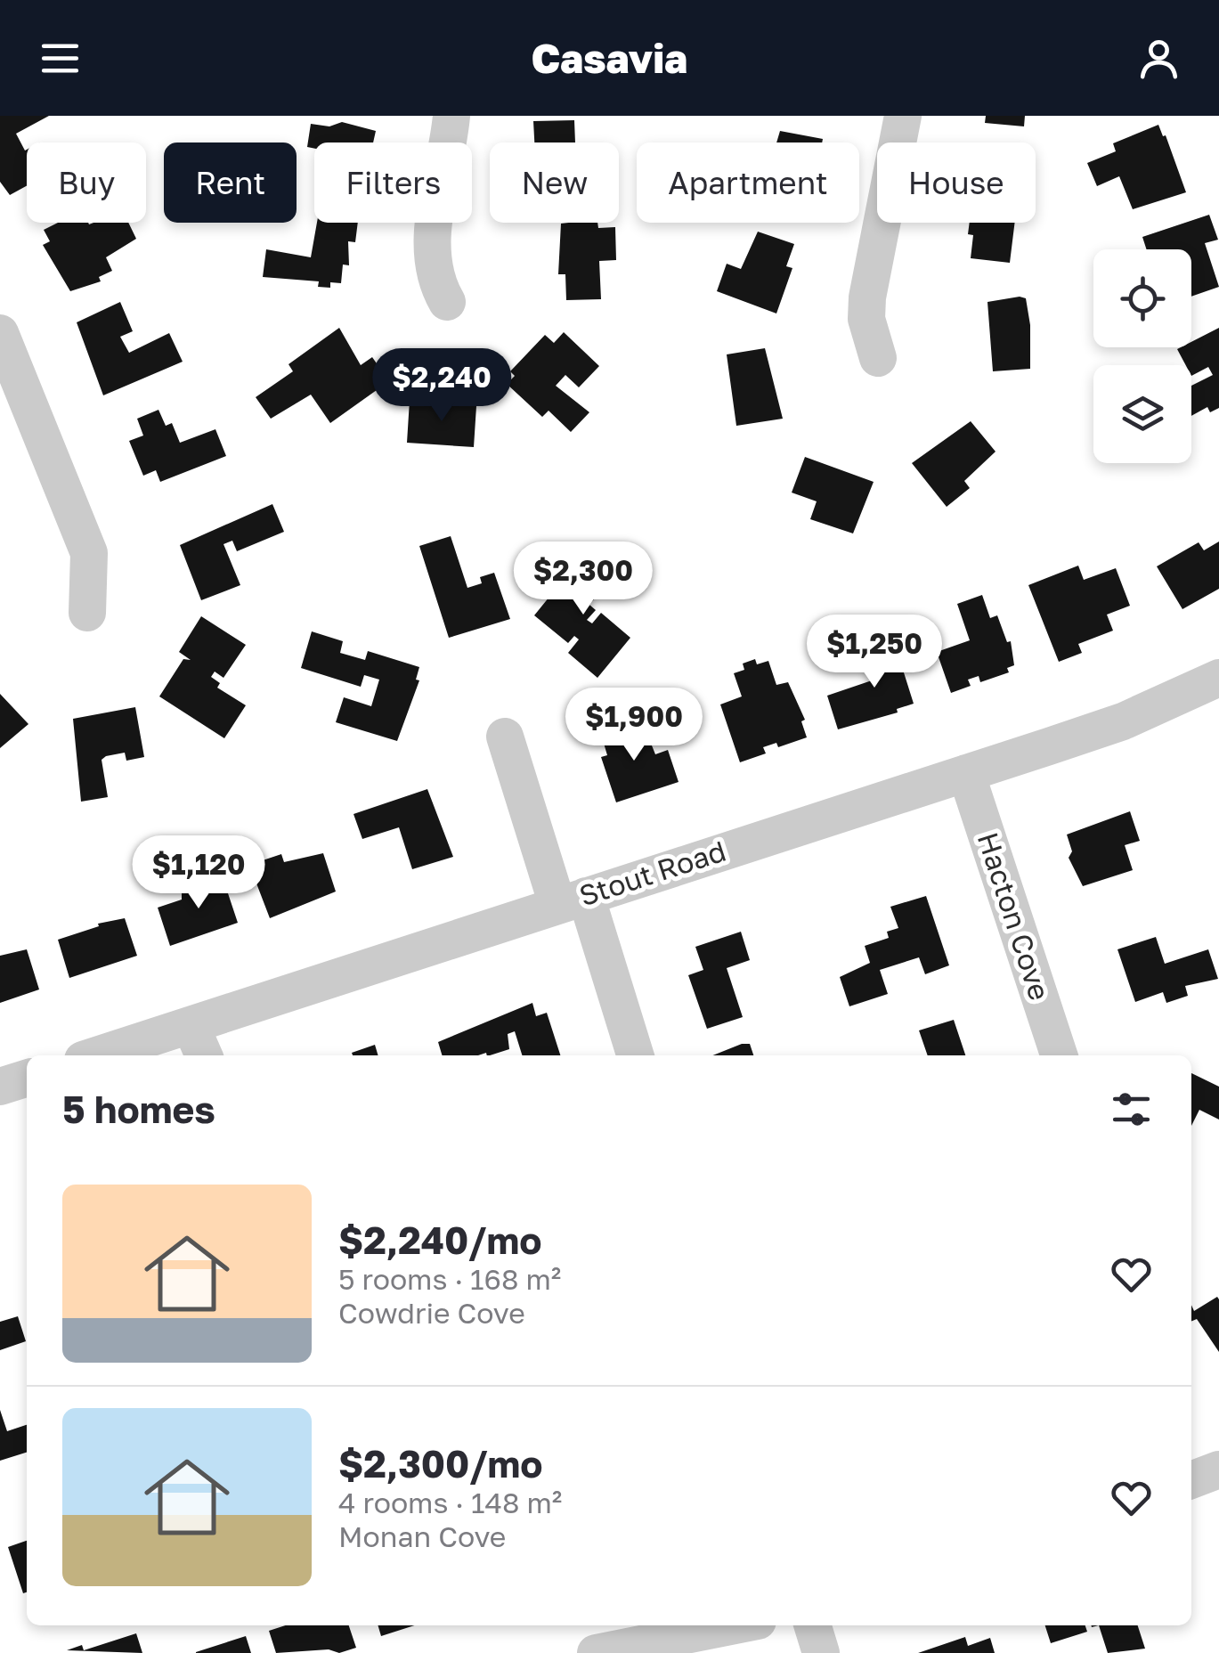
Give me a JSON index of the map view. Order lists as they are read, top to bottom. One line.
{"streets":{"street":["Stout Road","Hacton Cove"]},"crossings":[["Stout Road","Hacton Cove"]],"page":{"header":"Casavia","chip":["Buy","Rent","Filters","New","Apartment","House"],"price":["$2,240","$2,300","$1,250","$1,900","$1,120"],"heading":"5 homes","list":[{"name":"$2,240/mo","note":"5 rooms · 168 m² · Cowdrie Cove"},{"name":"$2,300/mo","note":"4 rooms · 148 m² · Monan Cove"}]}}
